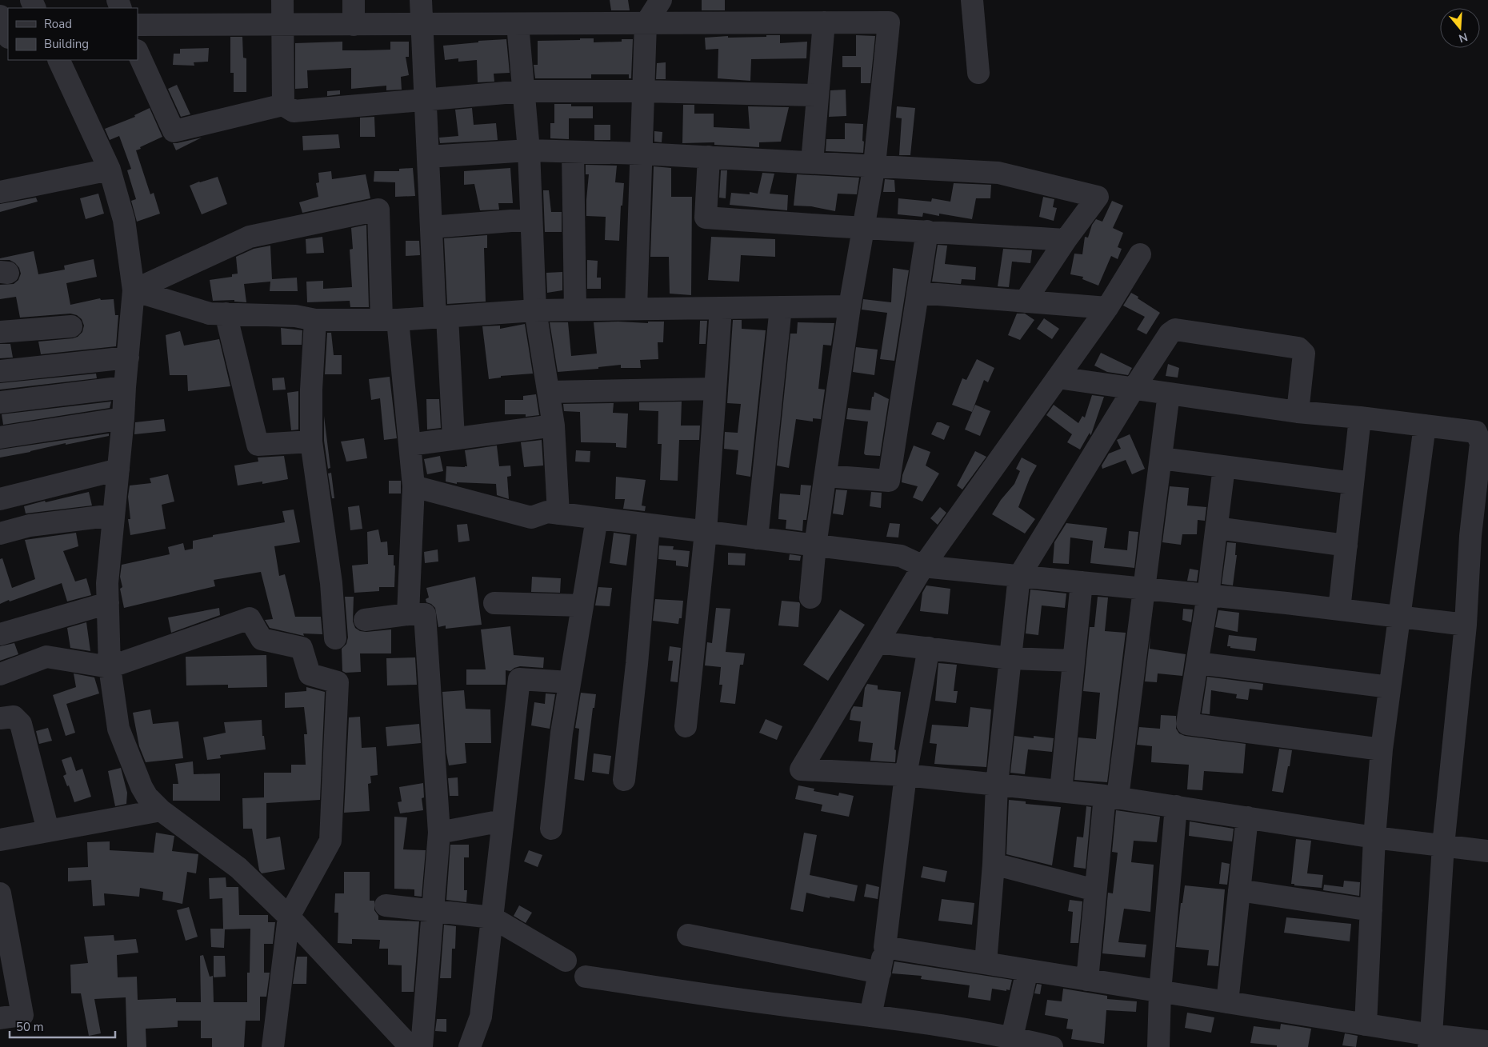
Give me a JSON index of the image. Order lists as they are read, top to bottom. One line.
{"legend":["Road","Building"],"scale_bar":"50 m","north":"bottom"}
